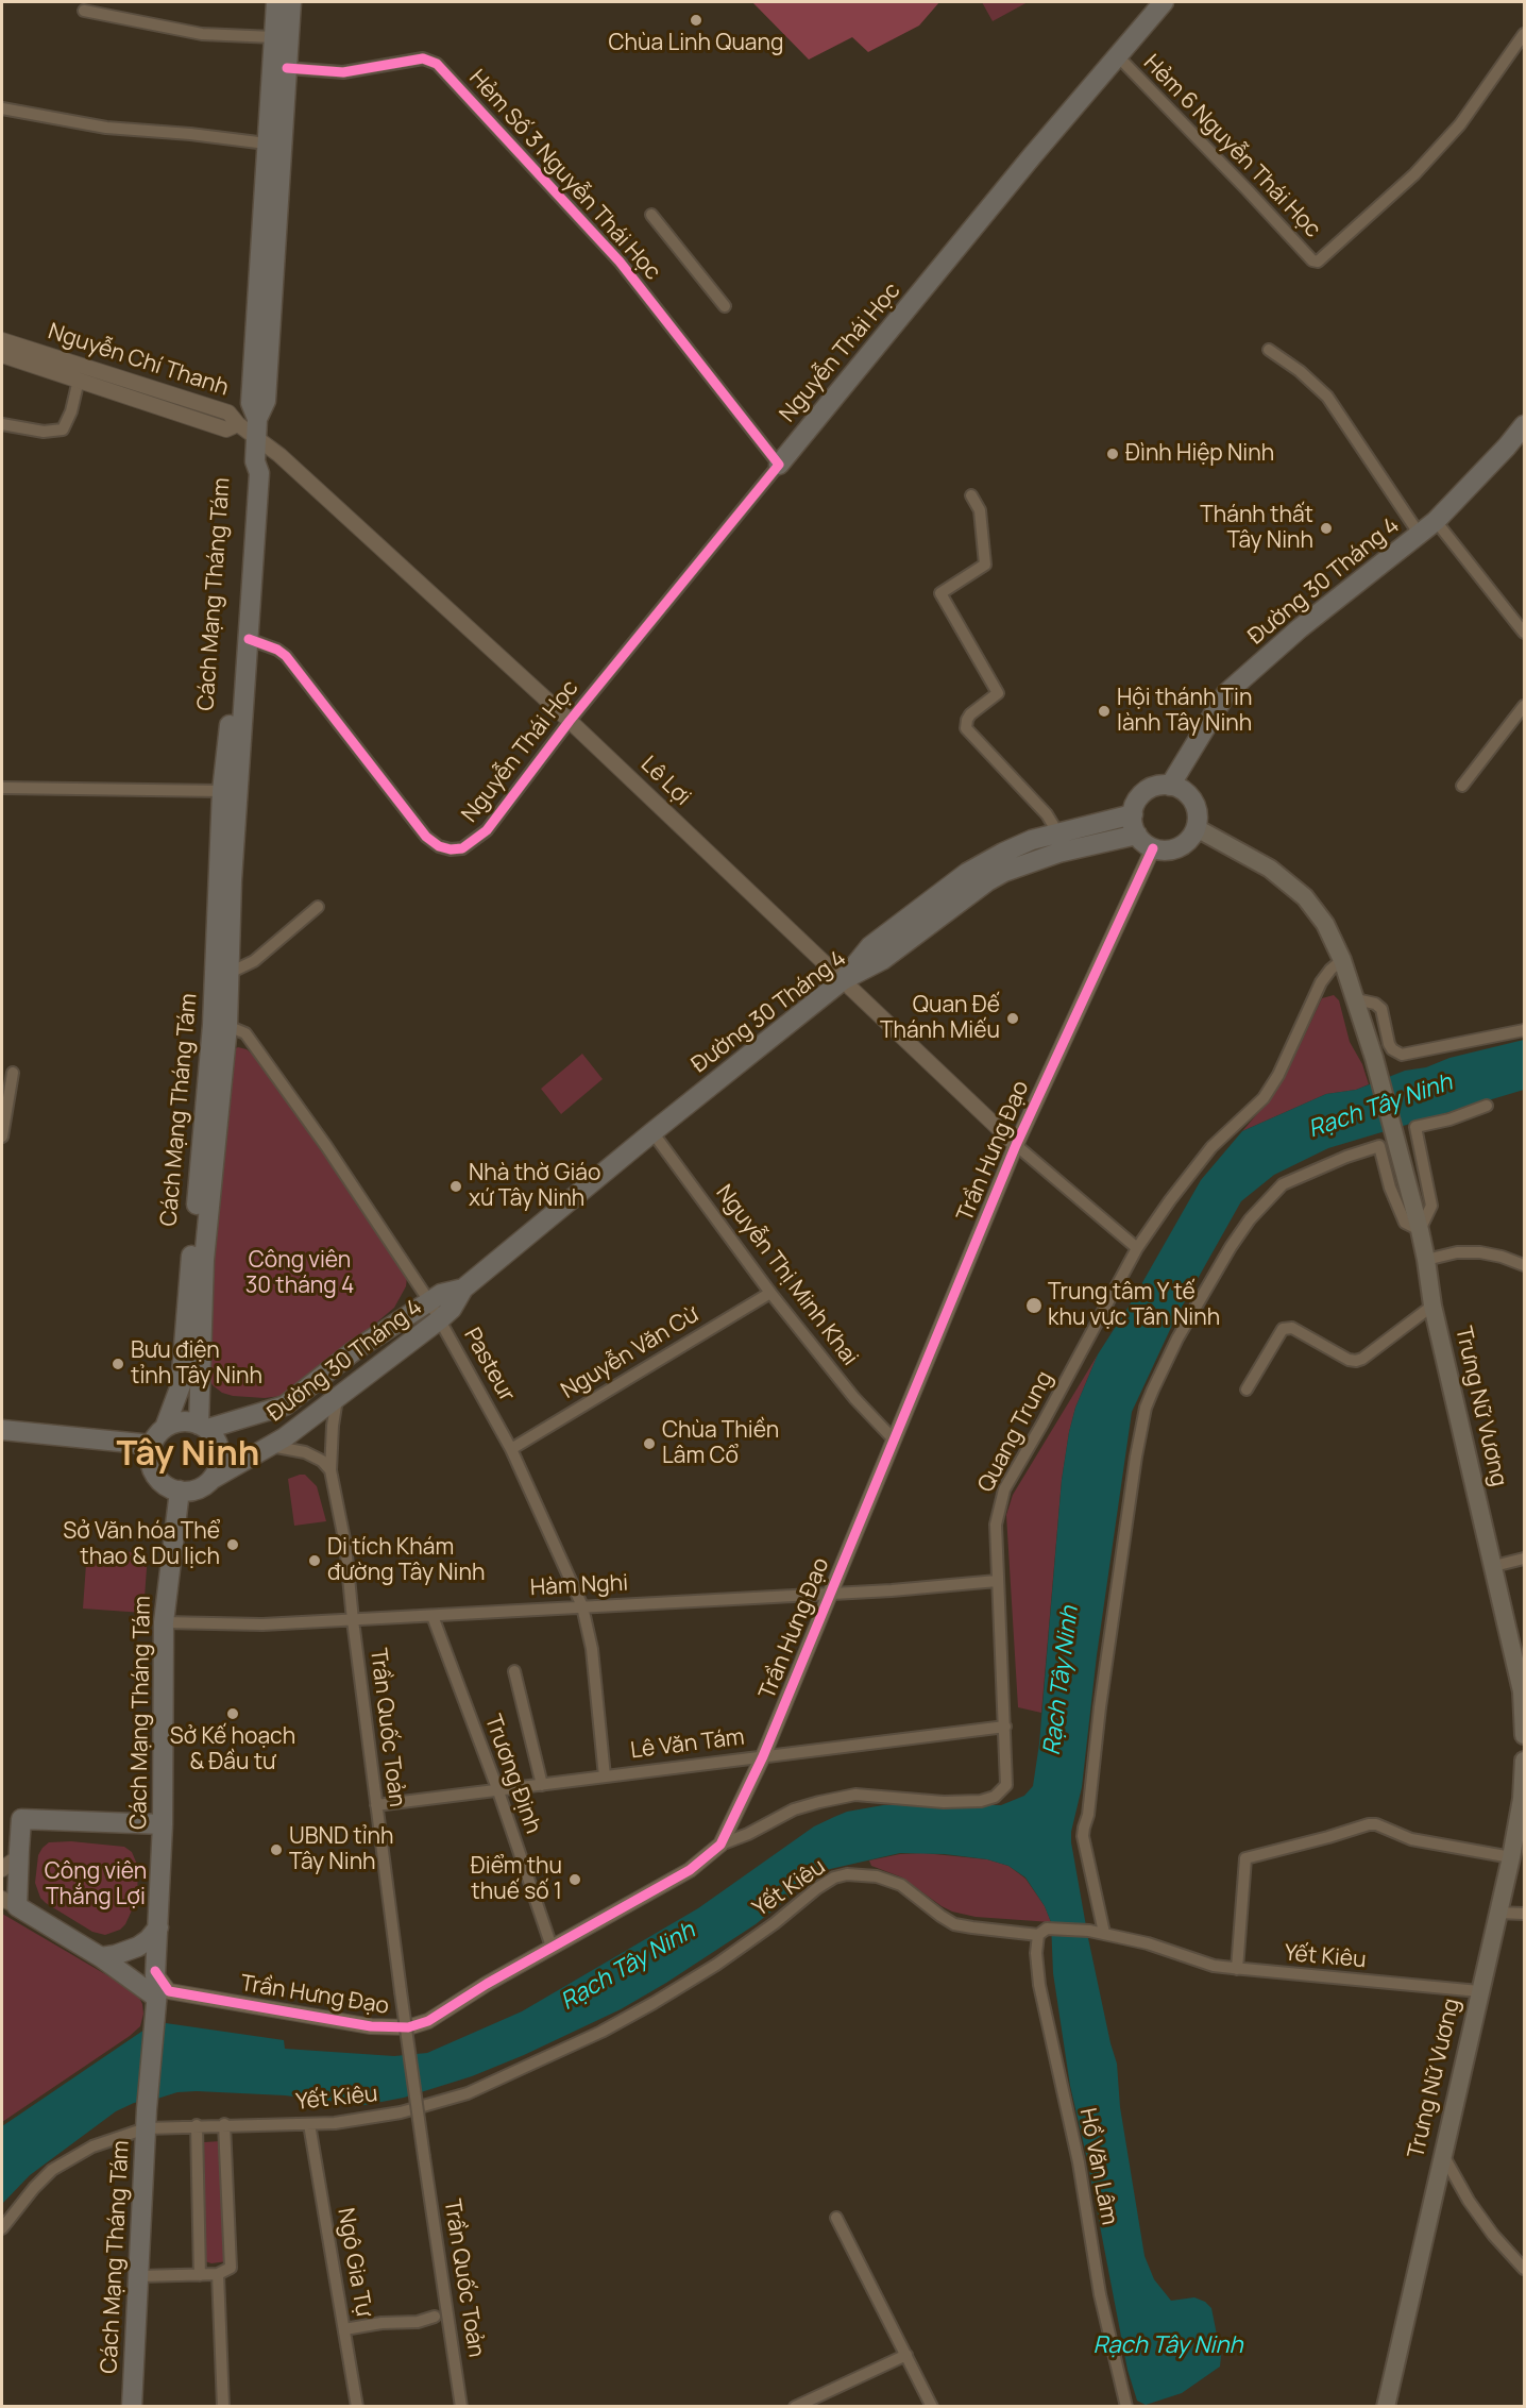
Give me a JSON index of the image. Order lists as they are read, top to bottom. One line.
{"streets":{"main road":["Nguyễn Thái Học","Đường 30 Tháng 4","Cách Mạng Tháng Tám","Trần Hưng Đạo","Trưng Nữ Vương"],"street":["Hẻm 6 Nguyễn Thái Học","Hẻm Số 3 Nguyễn Thái Học","Nguyễn Chí Thanh","Lê Lợi","Nguyễn Thị Minh Khai","Nguyễn Văn Cừ","Pasteur","Quang Trung","Hàm Nghi","Trần Quốc Toản","Lê Văn Tám","Trương Định","Yết Kiêu","Hồ Văn Lâm","Ngô Gia Tự"]},"crossings":[["Hẻm 6 Nguyễn Thái Học","Nguyễn Thái Học"],["Hẻm Số 3 Nguyễn Thái Học","Nguyễn Thái Học"],["Nguyễn Thái Học","Cách Mạng Tháng Tám"],["Nguyễn Thái Học","Lê Lợi"],["Nguyễn Chí Thanh","Lê Lợi"],["Đường 30 Tháng 4","Cách Mạng Tháng Tám"],["Đường 30 Tháng 4","Lê Lợi"],["Đường 30 Tháng 4","Trần Hưng Đạo"],["Đường 30 Tháng 4","Nguyễn Thị Minh Khai"],["Đường 30 Tháng 4","Pasteur"],["Đường 30 Tháng 4","Trần Quốc Toản"],["Cách Mạng Tháng Tám","Lê Lợi"],["Cách Mạng Tháng Tám","Trần Hưng Đạo"],["Cách Mạng Tháng Tám","Pasteur"],["Cách Mạng Tháng Tám","Hàm Nghi"],["Cách Mạng Tháng Tám","Yết Kiêu"],["Lê Lợi","Trần Hưng Đạo"],["Trần Hưng Đạo","Nguyễn Thị Minh Khai"],["Trần Hưng Đạo","Quang Trung"],["Trần Hưng Đạo","Hàm Nghi"],["Trần Hưng Đạo","Lê Văn Tám"],["Trần Hưng Đạo","Trương Định"],["Nguyễn Thị Minh Khai","Nguyễn Văn Cừ"],["Nguyễn Văn Cừ","Pasteur"],["Pasteur","Hàm Nghi"],["Pasteur","Lê Văn Tám"],["Trưng Nữ Vương","Yết Kiêu"],["Quang Trung","Hàm Nghi"],["Quang Trung","Lê Văn Tám"],["Hàm Nghi","Trần Quốc Toản"],["Hàm Nghi","Trương Định"],["Trần Quốc Toản","Lê Văn Tám"],["Lê Văn Tám","Trương Định"],["Yết Kiêu","Hồ Văn Lâm"],["Yết Kiêu","Ngô Gia Tự"]],"districts":["Tây Ninh"],"water":["Rạch Tây Ninh"],"parks":["Công viên 30 tháng 4","Công viên Thắng Lợi"],"places":["Chùa Linh Quang","Đình Hiệp Ninh","Thánh thất Tây Ninh","Hội thánh Tin lành Tây Ninh","Quan Đế Thánh Miếu","Nhà thờ Giáo xứ Tây Ninh","Trung tâm Y tế khu vực Tân Ninh","Bưu điện tỉnh Tây Ninh","Chùa Thiền Lâm Cổ","Sở Văn hóa Thể thao & Du lịch","Di tích Khám đường Tây Ninh","Sở Kế hoạch & Đầu tư","UBND tỉnh Tây Ninh","Điểm thu thuế số 1"]}
